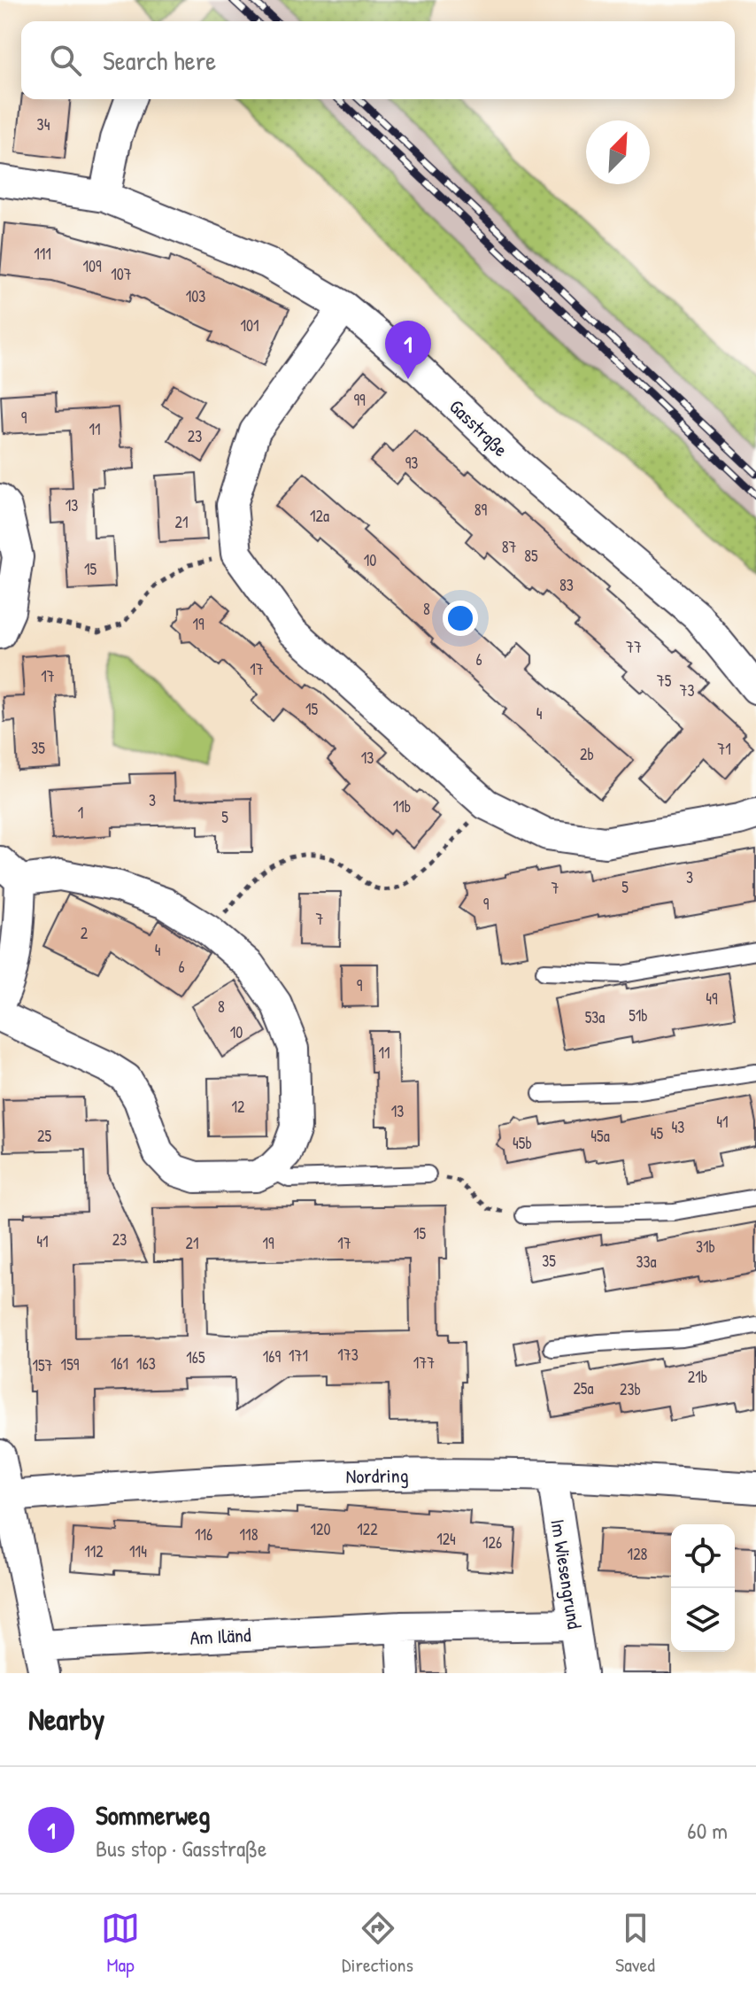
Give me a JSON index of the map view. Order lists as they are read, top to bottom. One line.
{"streets":{"street":["Gasstraße","Nordring","Im Wiesengrund","Am Iländ"]},"crossings":[["Nordring","Im Wiesengrund"],["Nordring","Am Iländ"],["Im Wiesengrund","Am Iländ"]],"house_numbers":["34","111","109","107","103","101","99","9","11","23","93","13","89","12a","21","87","85","10","15","83","8","19","77","6","17","17","75","73","15","4","35","71","2b","13","3","11b","1","5","3","5","7","9","7","2","4","6","9","49","8","51b","53a","10","11","12","13","41","43","45","25","45a","45b","15","23","41","21","19","17","31b","35","33a","173","171","169","165","177","161","163","159","157","21b","25a","23b","120","122","116","118","124","126","112","114","128"],"north":"top right","page":{"search":"Search here","pins":"1","heading":"Nearby","list":[{"mark":"1","name":"Sommerweg","note":"Bus stop · Gasstraße","value":"60 m"}],"nav":["Map","Directions","Saved"]}}
